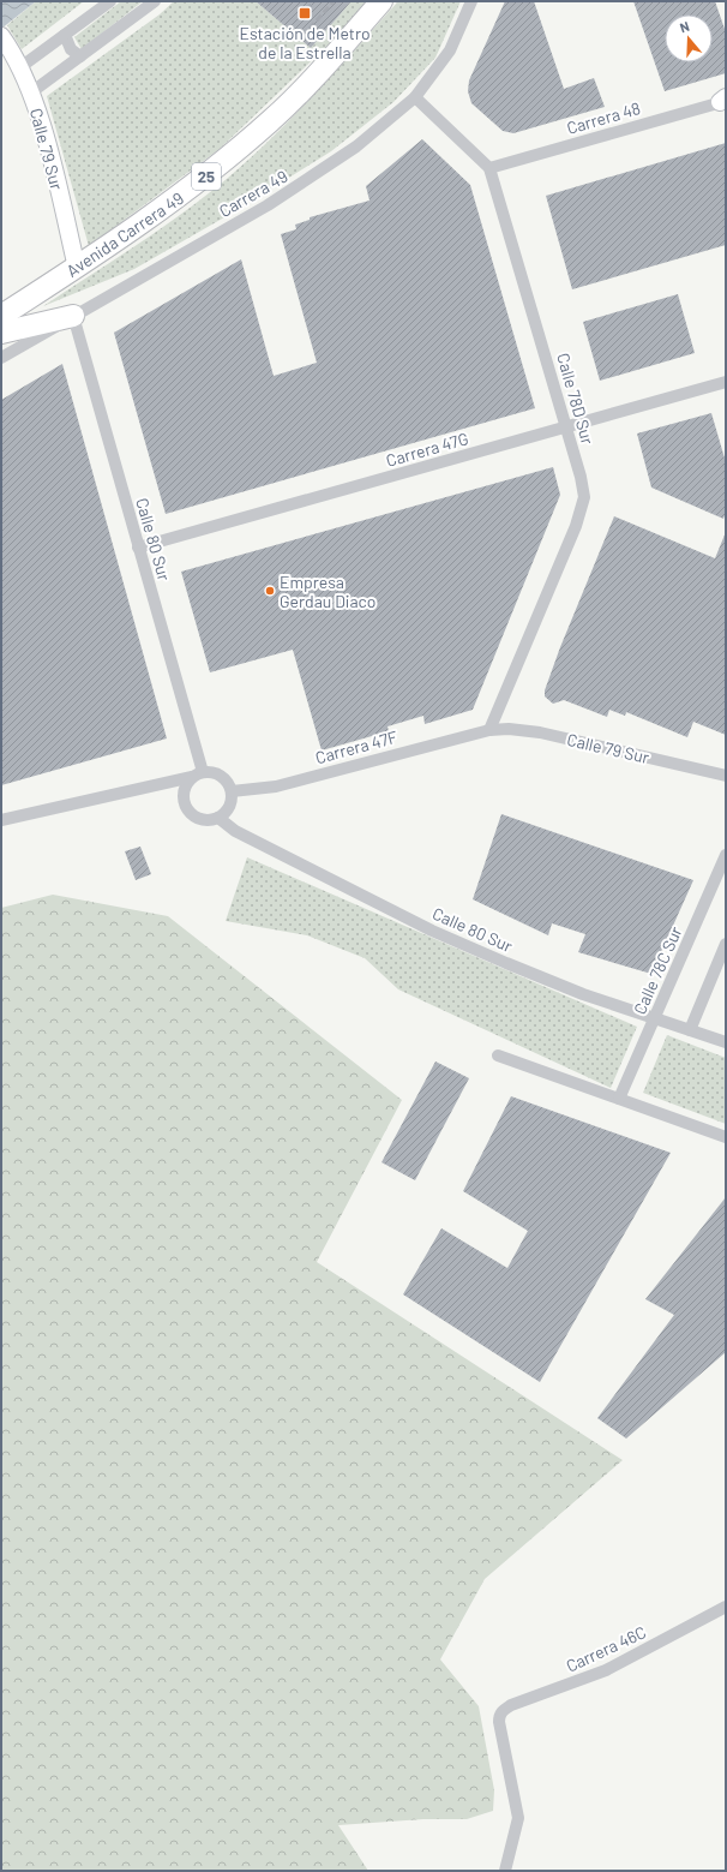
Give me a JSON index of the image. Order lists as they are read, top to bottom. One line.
{"streets":{"highway":["25","Avenida Carrera 49"],"street":["Carrera 48","Calle 79 Sur","Carrera 49","Calle 78D Sur","Carrera 47G","Calle 80 Sur","Carrera 47F","Calle 78C Sur","Carrera 46C"]},"crossings":[["Carrera 48","Calle 78D Sur"],["Calle 79 Sur","Avenida Carrera 49"],["Calle 79 Sur","Calle 78D Sur"],["Calle 79 Sur","Carrera 47F"],["Carrera 49","Calle 78D Sur"],["Carrera 49","Calle 80 Sur"],["Calle 78D Sur","Carrera 47G"],["Calle 78D Sur","Carrera 47F"],["Carrera 47G","Calle 80 Sur"],["Calle 80 Sur","Carrera 47F"],["Calle 80 Sur","Calle 78C Sur"]],"places":{"transit":["Estación de Metro de la Estrella"],"other":["Empresa Gerdau Diaco"]},"north":"top"}
